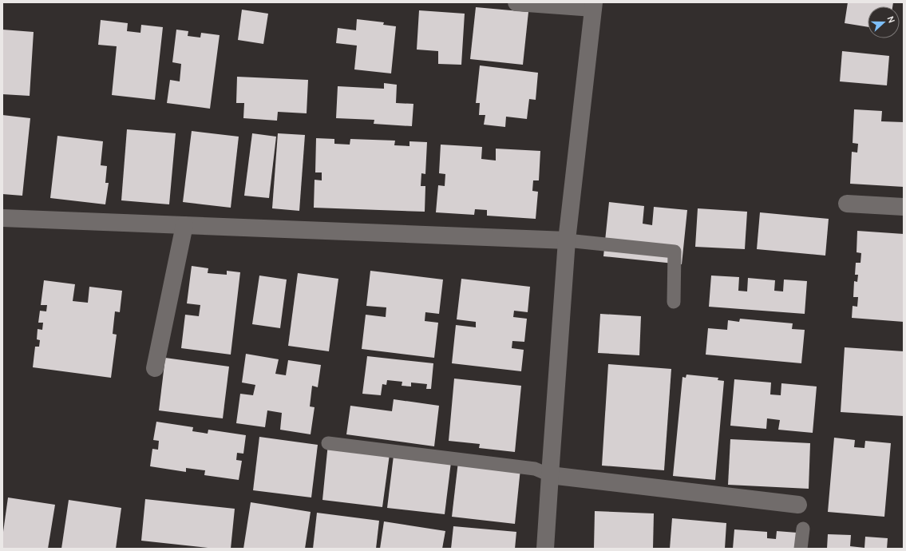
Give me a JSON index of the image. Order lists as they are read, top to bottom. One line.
{"north":"right"}
